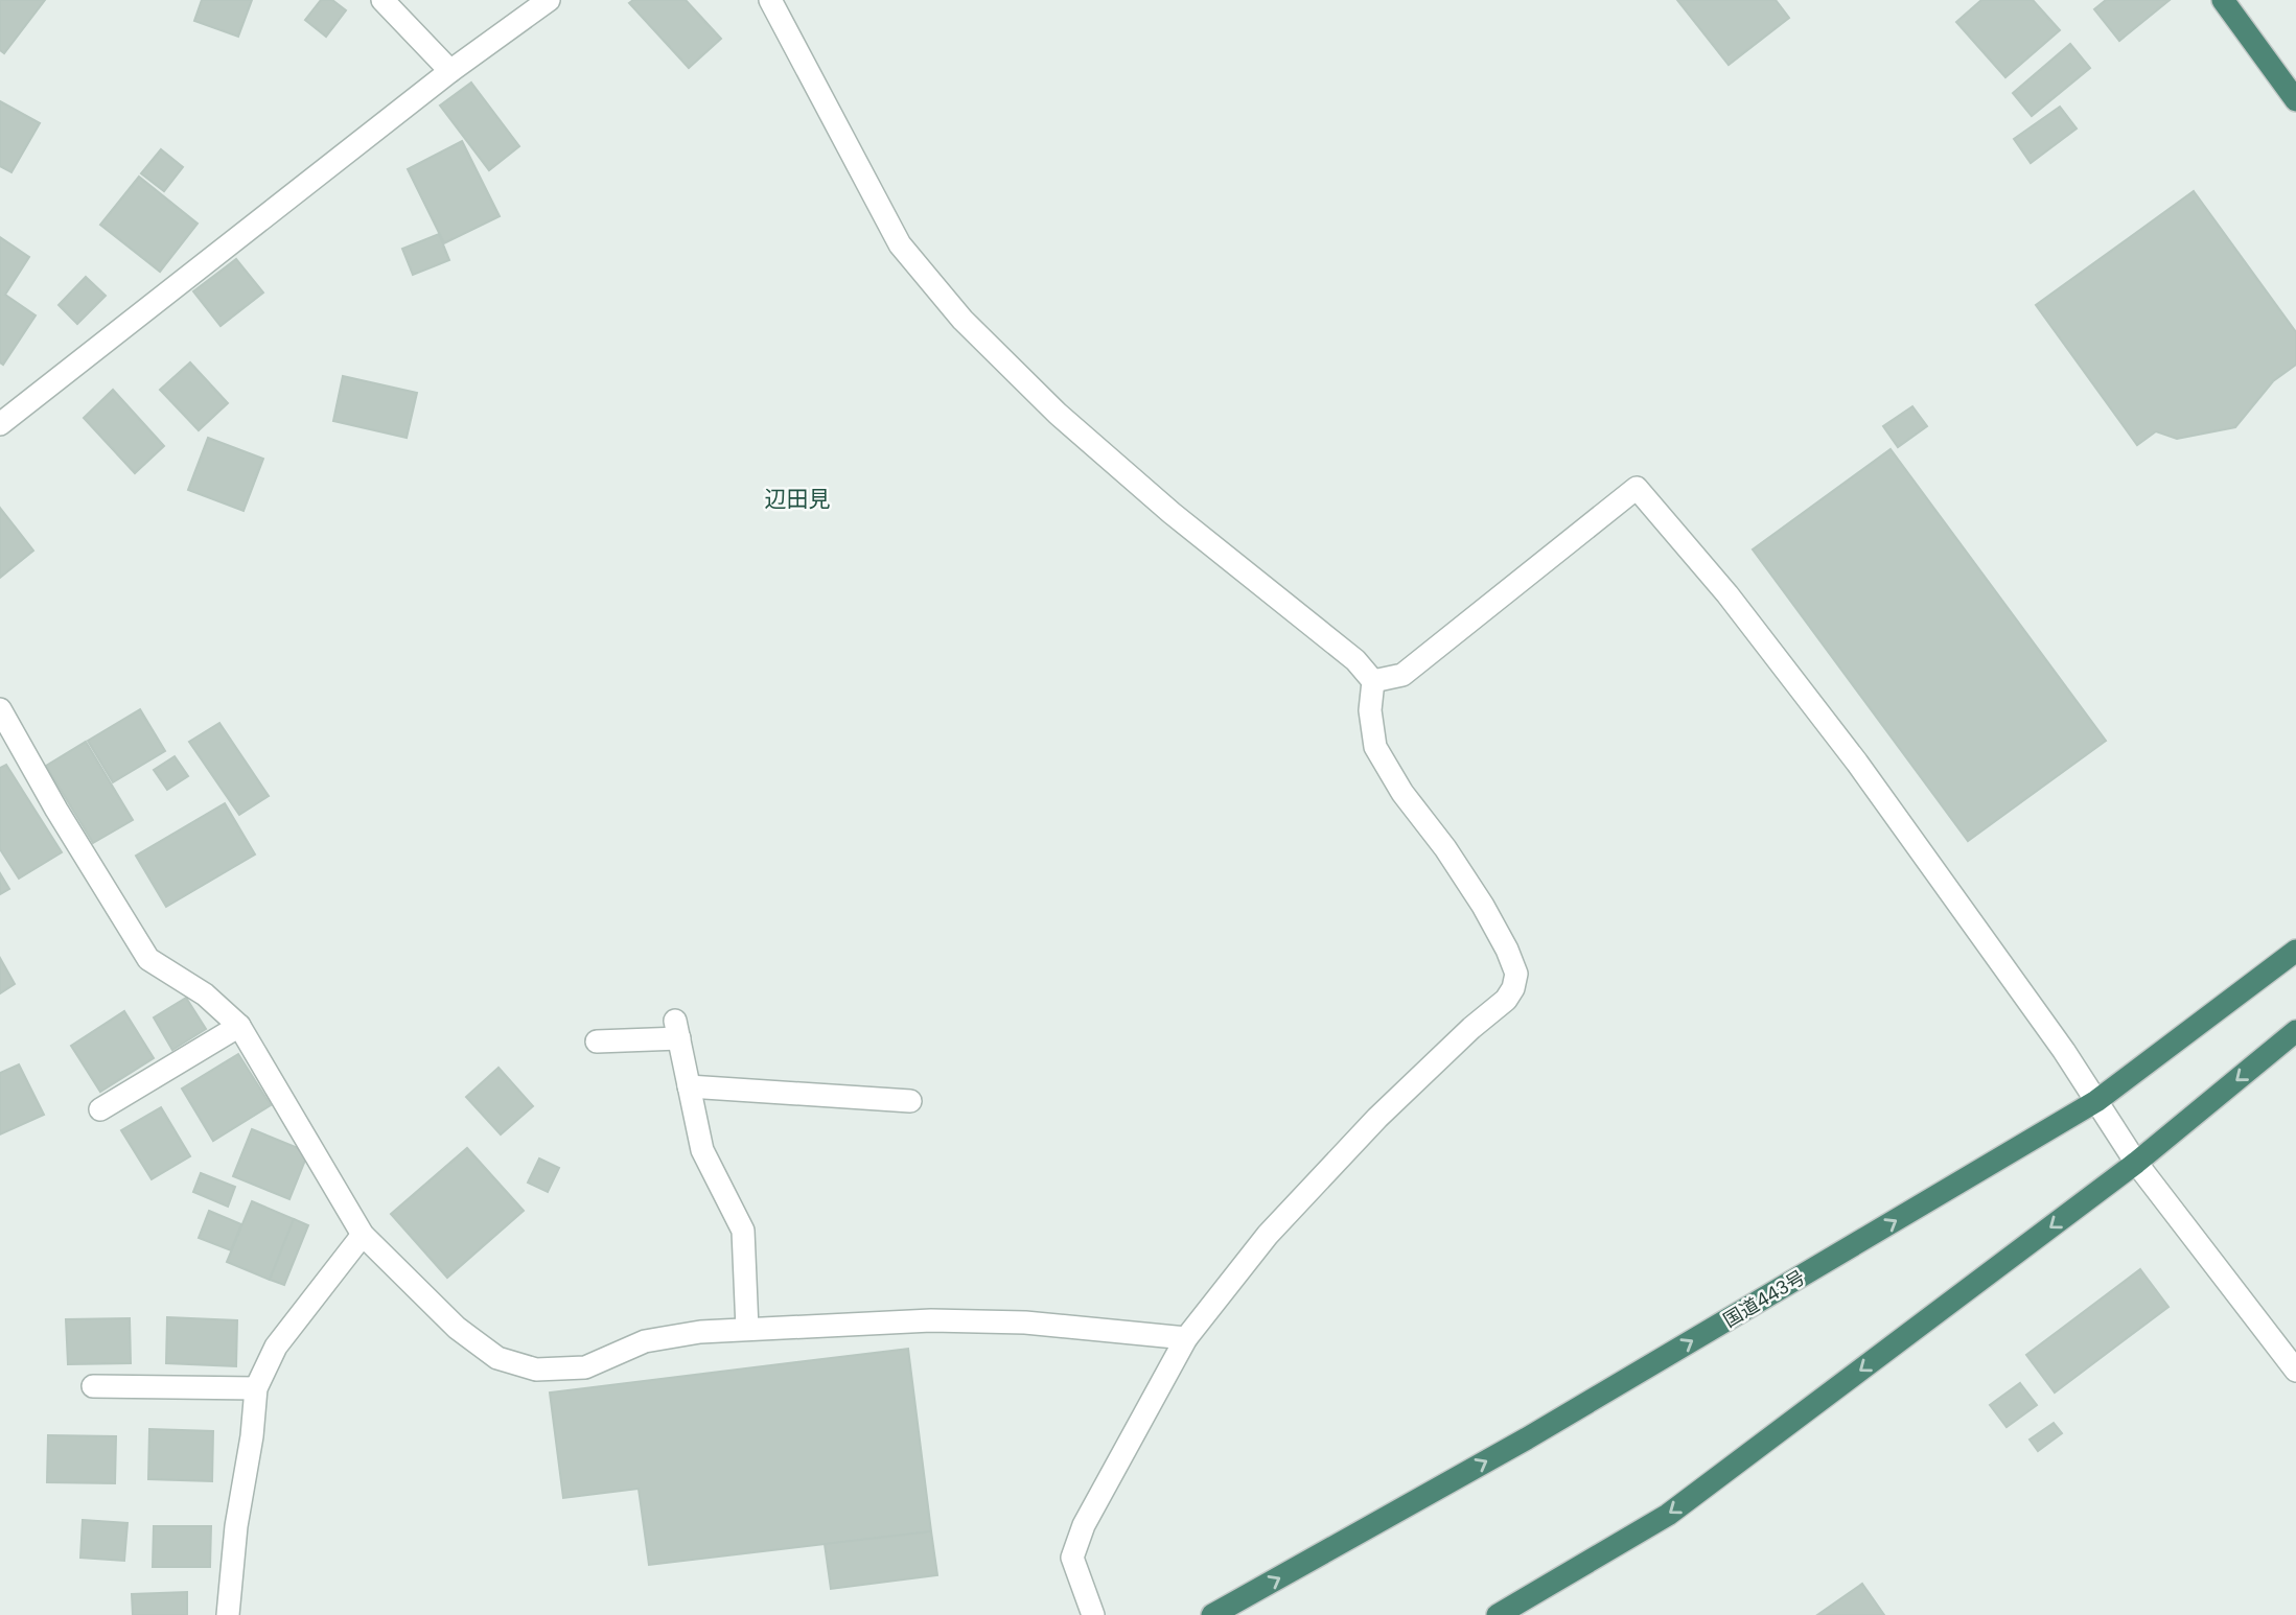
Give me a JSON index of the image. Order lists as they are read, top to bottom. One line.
{"streets":{"highway":["国道443号"]},"districts":["辺田見"]}
